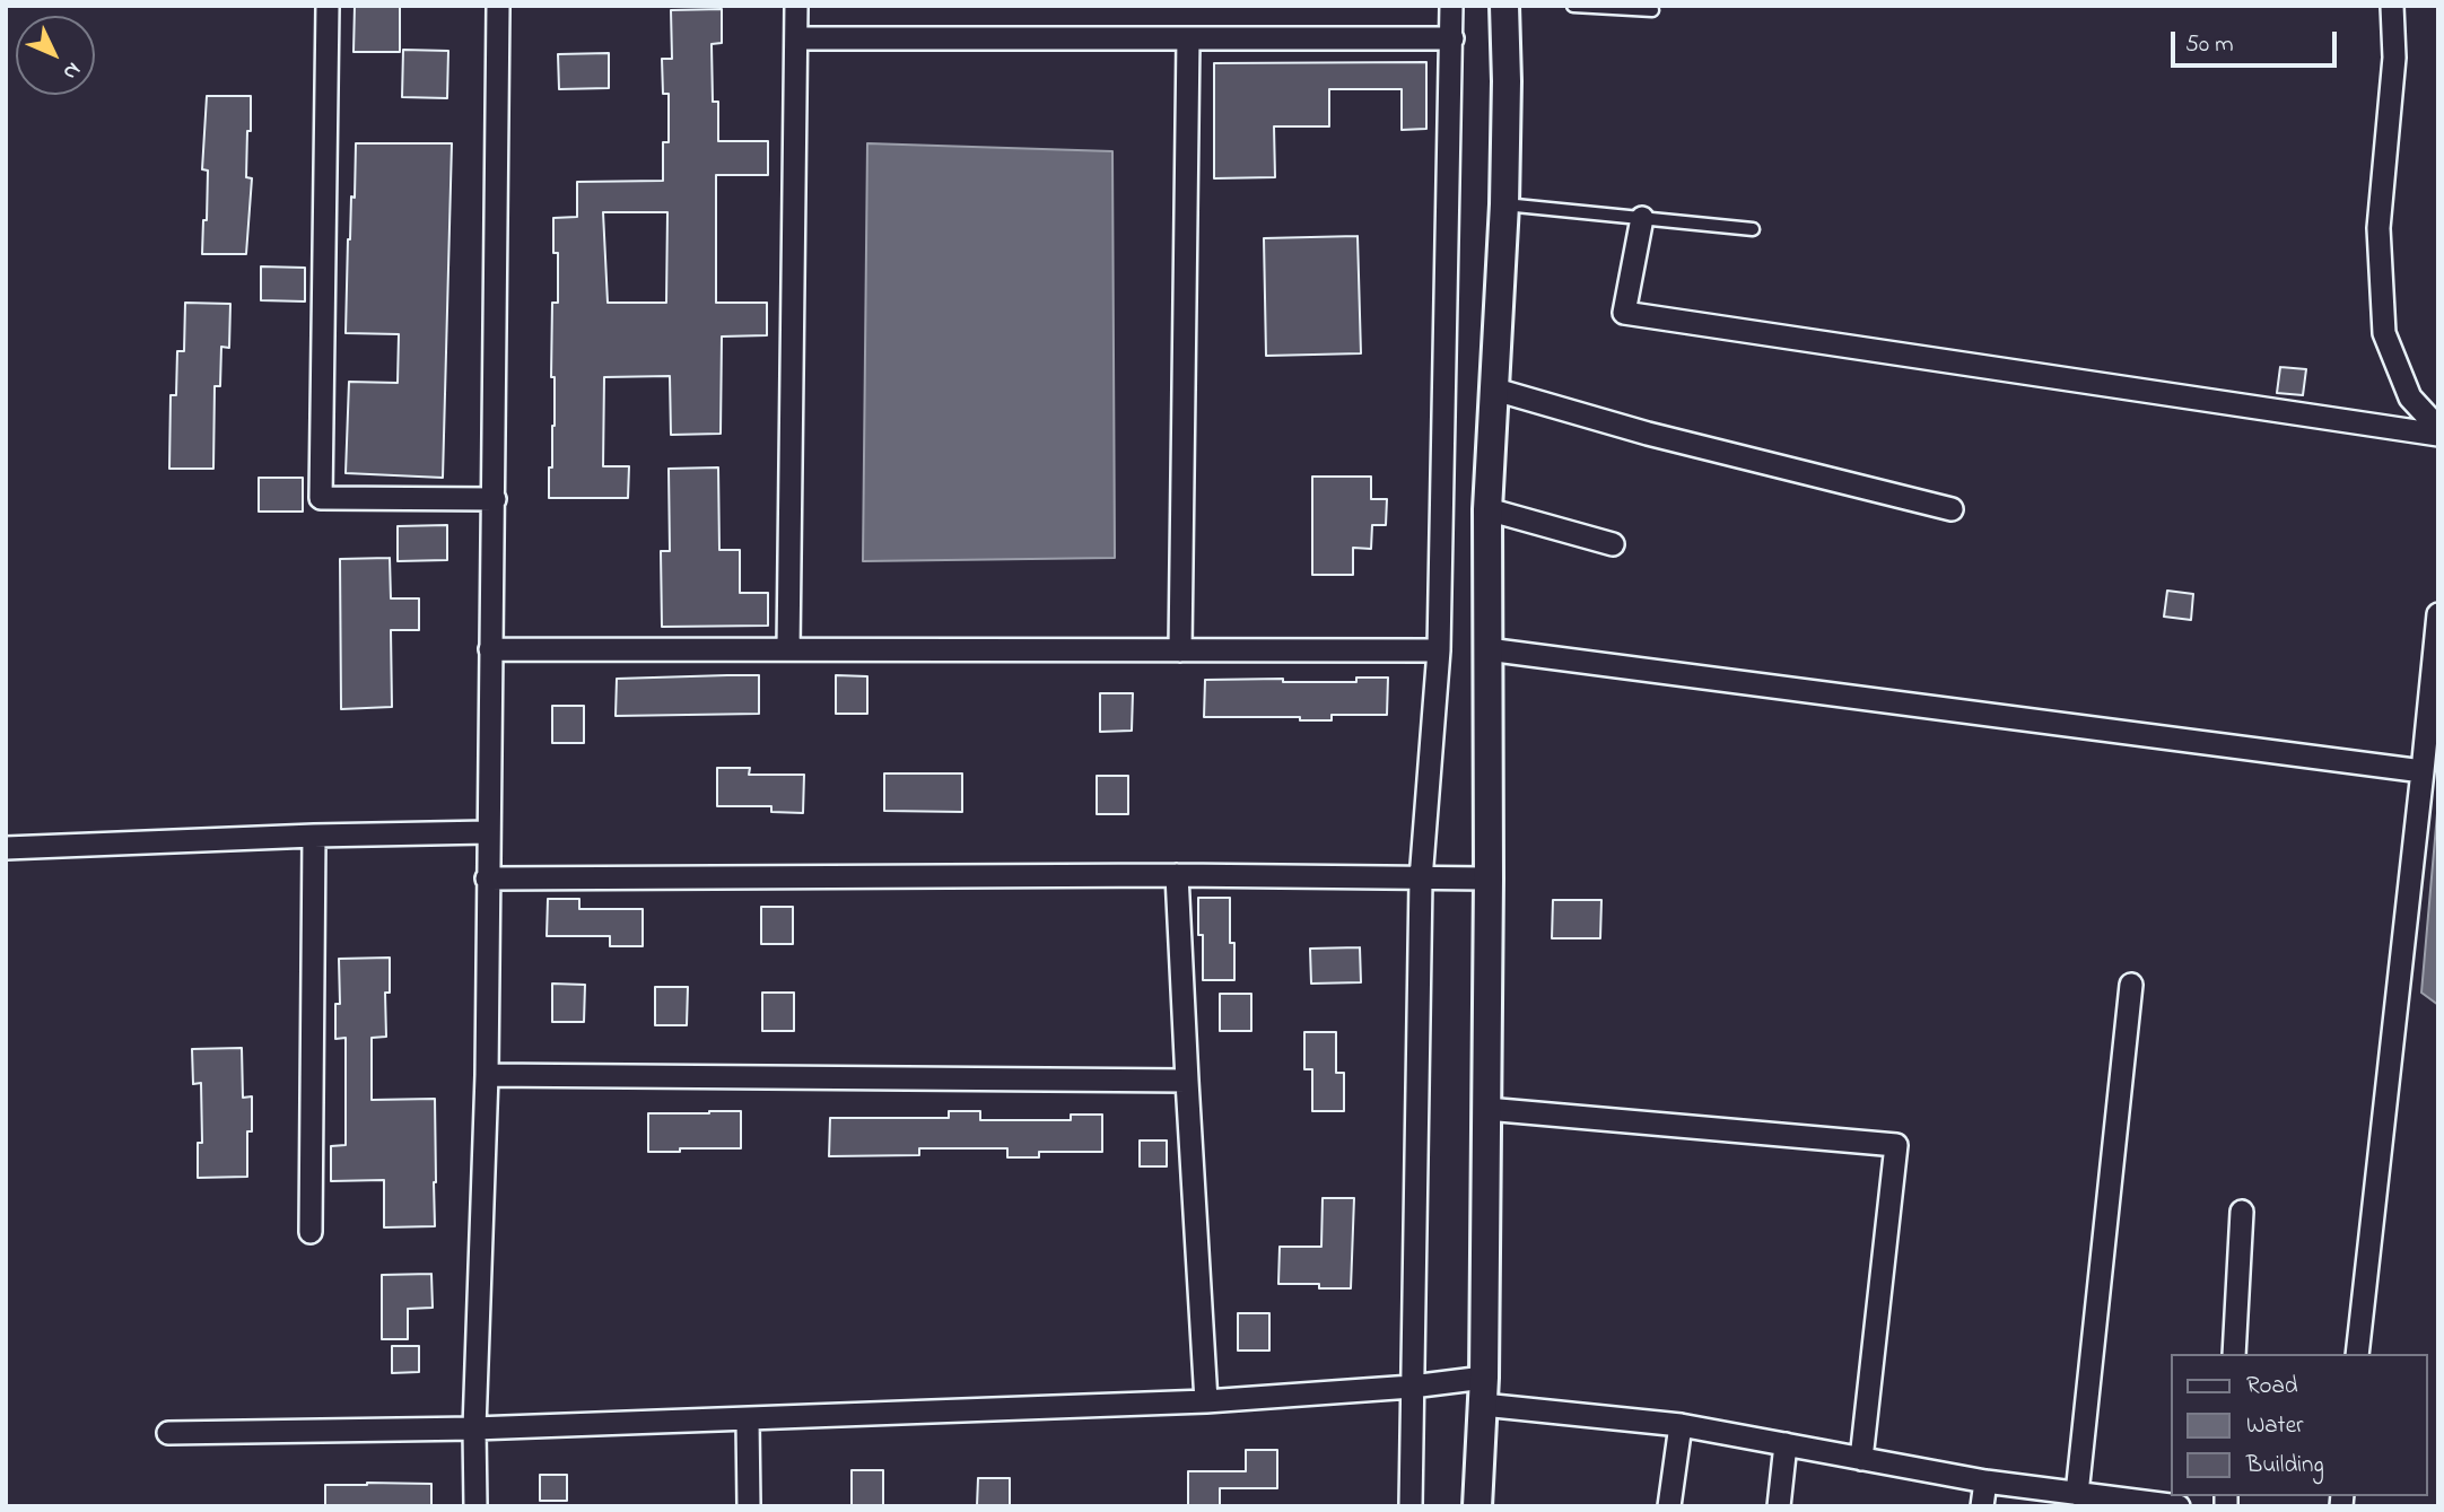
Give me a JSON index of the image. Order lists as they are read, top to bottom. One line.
{"legend":["Road","Water","Building"],"scale_bar":"50 m","north":"bottom right"}
